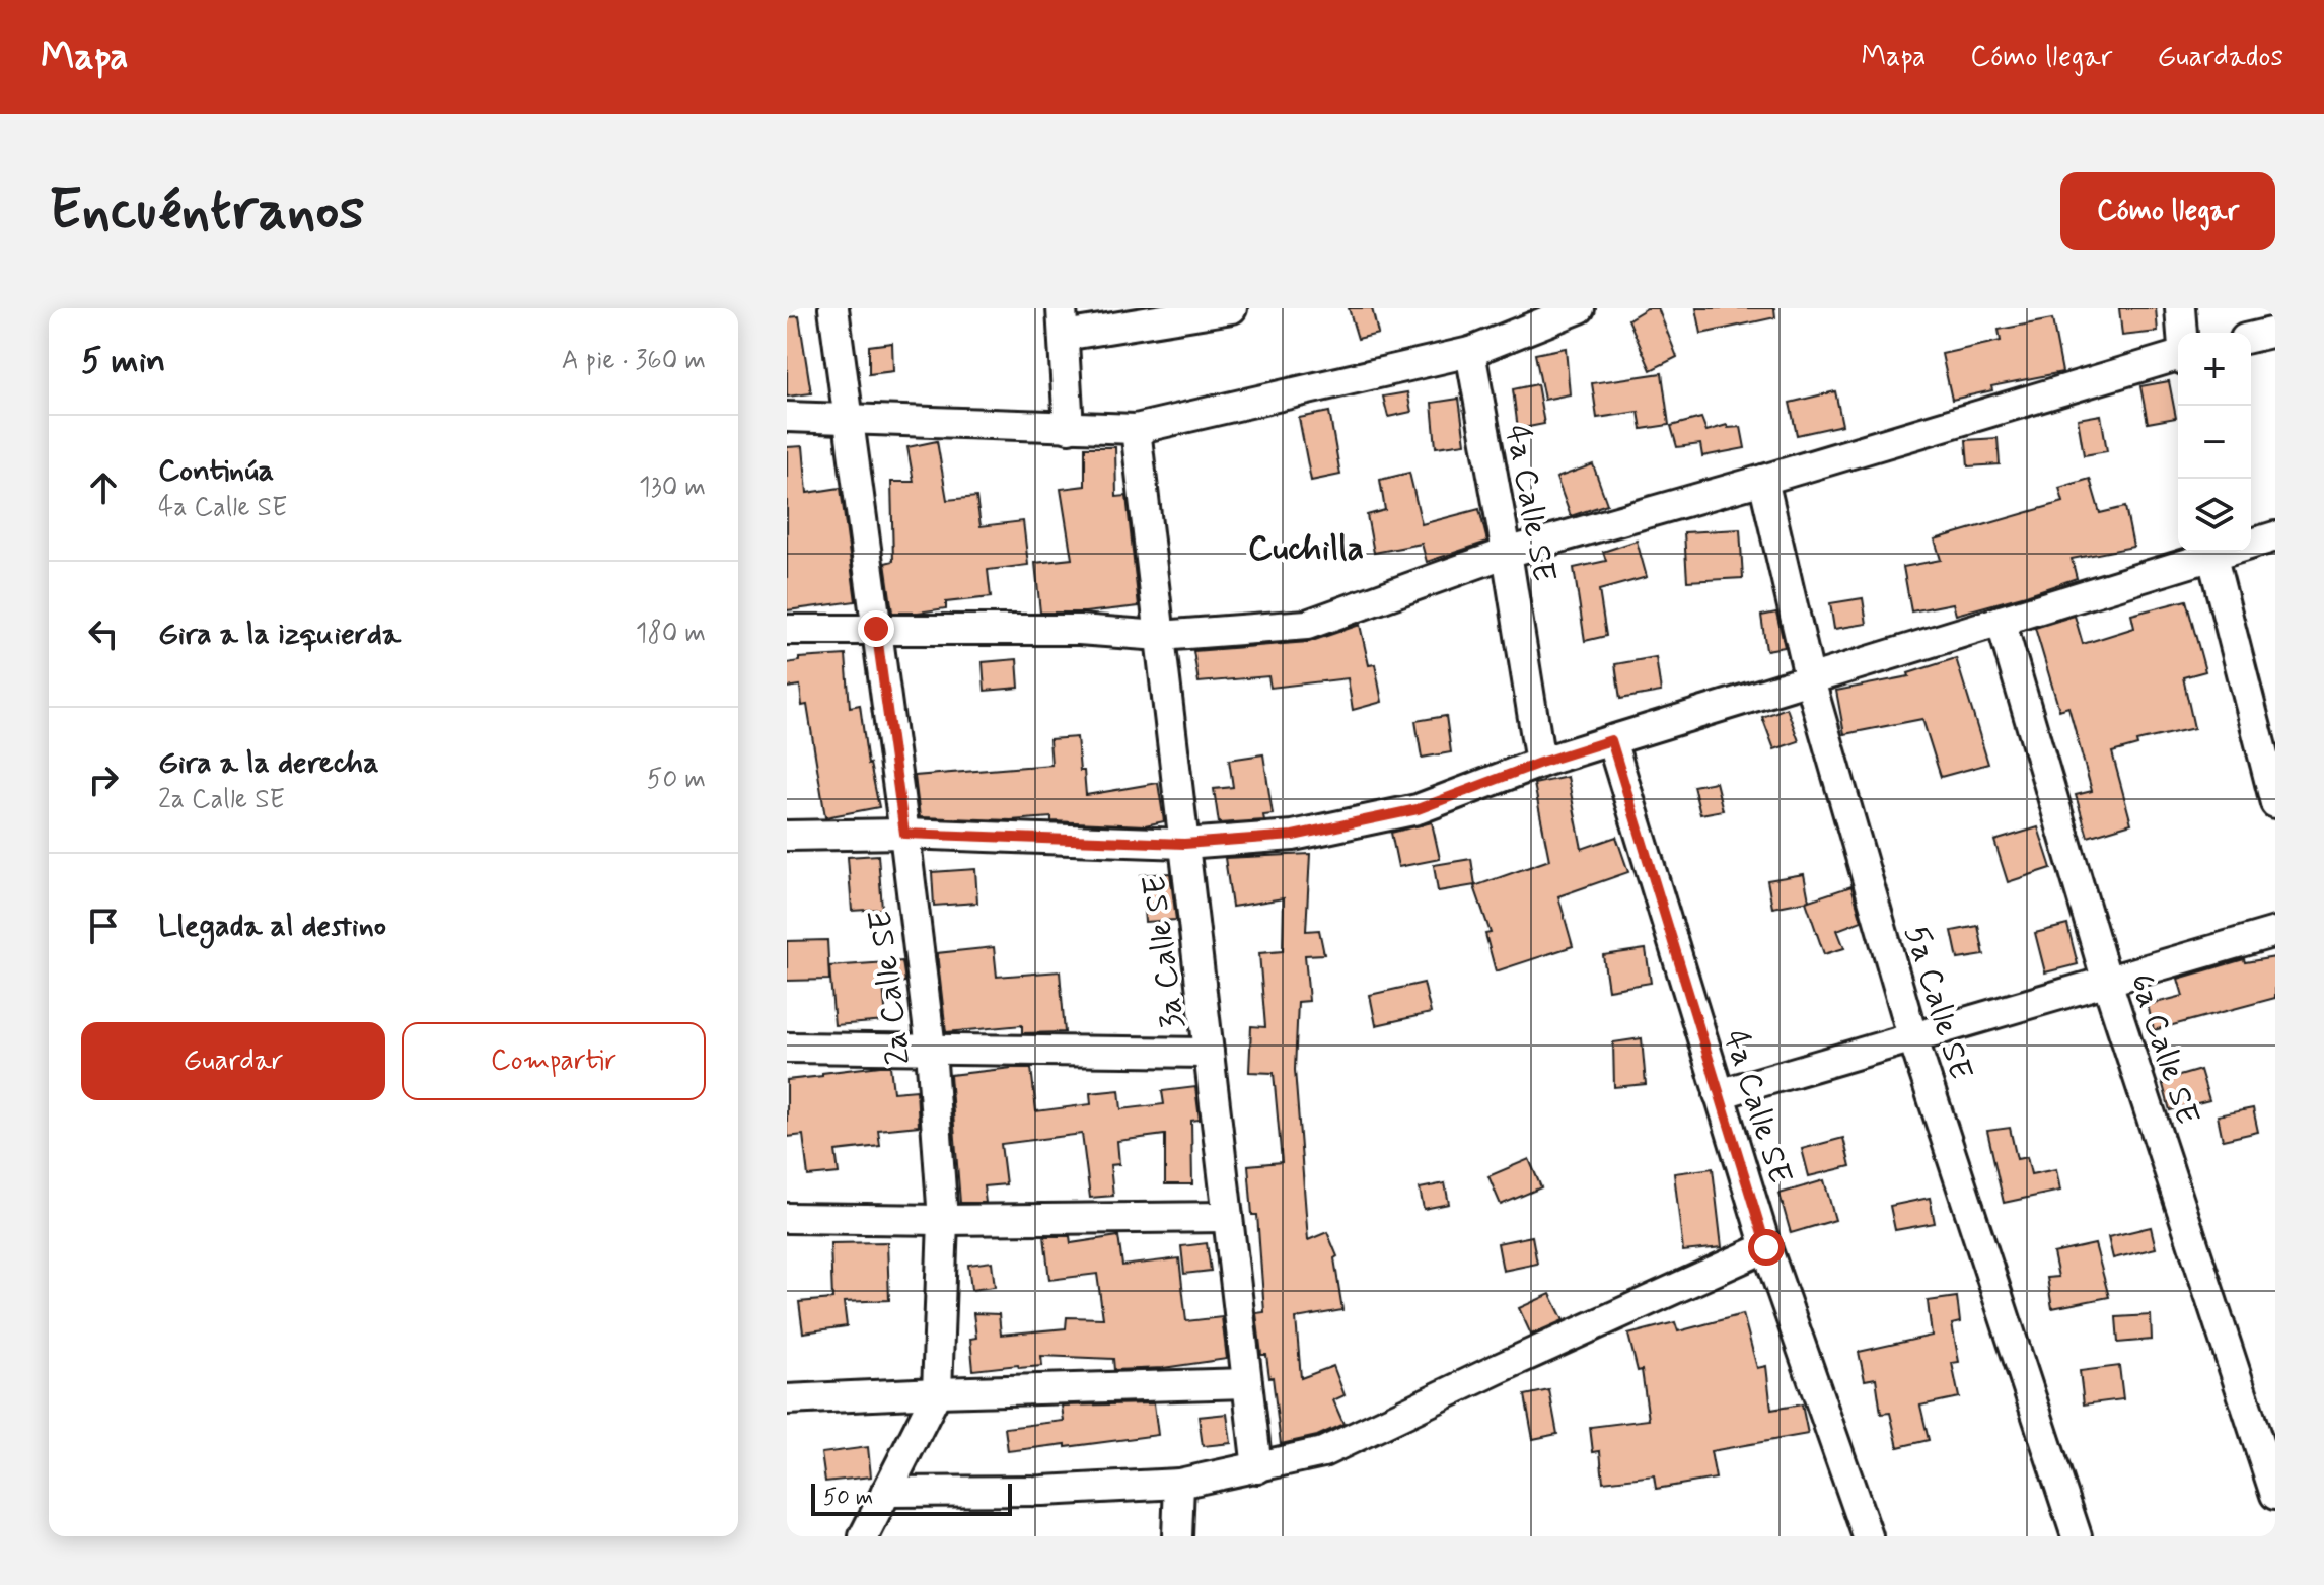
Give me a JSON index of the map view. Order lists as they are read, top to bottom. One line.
{"streets":{"street":["4a Calle SE","3a Calle SE","2a Calle SE","5a Calle SE","6a Calle SE"]},"districts":["Cuchilla"],"scale_bar":"50 m","page":{"header":"Mapa","nav":["Mapa","Cómo llegar","Guardados"],"buttons":["Cómo llegar",["Guardar","Compartir"]],"title":"Encuéntranos","heading":["5 min","A pie · 360 m"],"map_buttons":["+","−"],"list":[["Continúa","4a Calle SE","130 m"],["Gira a la izquierda","180 m"],["Gira a la derecha","2a Calle SE","50 m"],"Llegada al destino"],"scale":"50 m"}}
